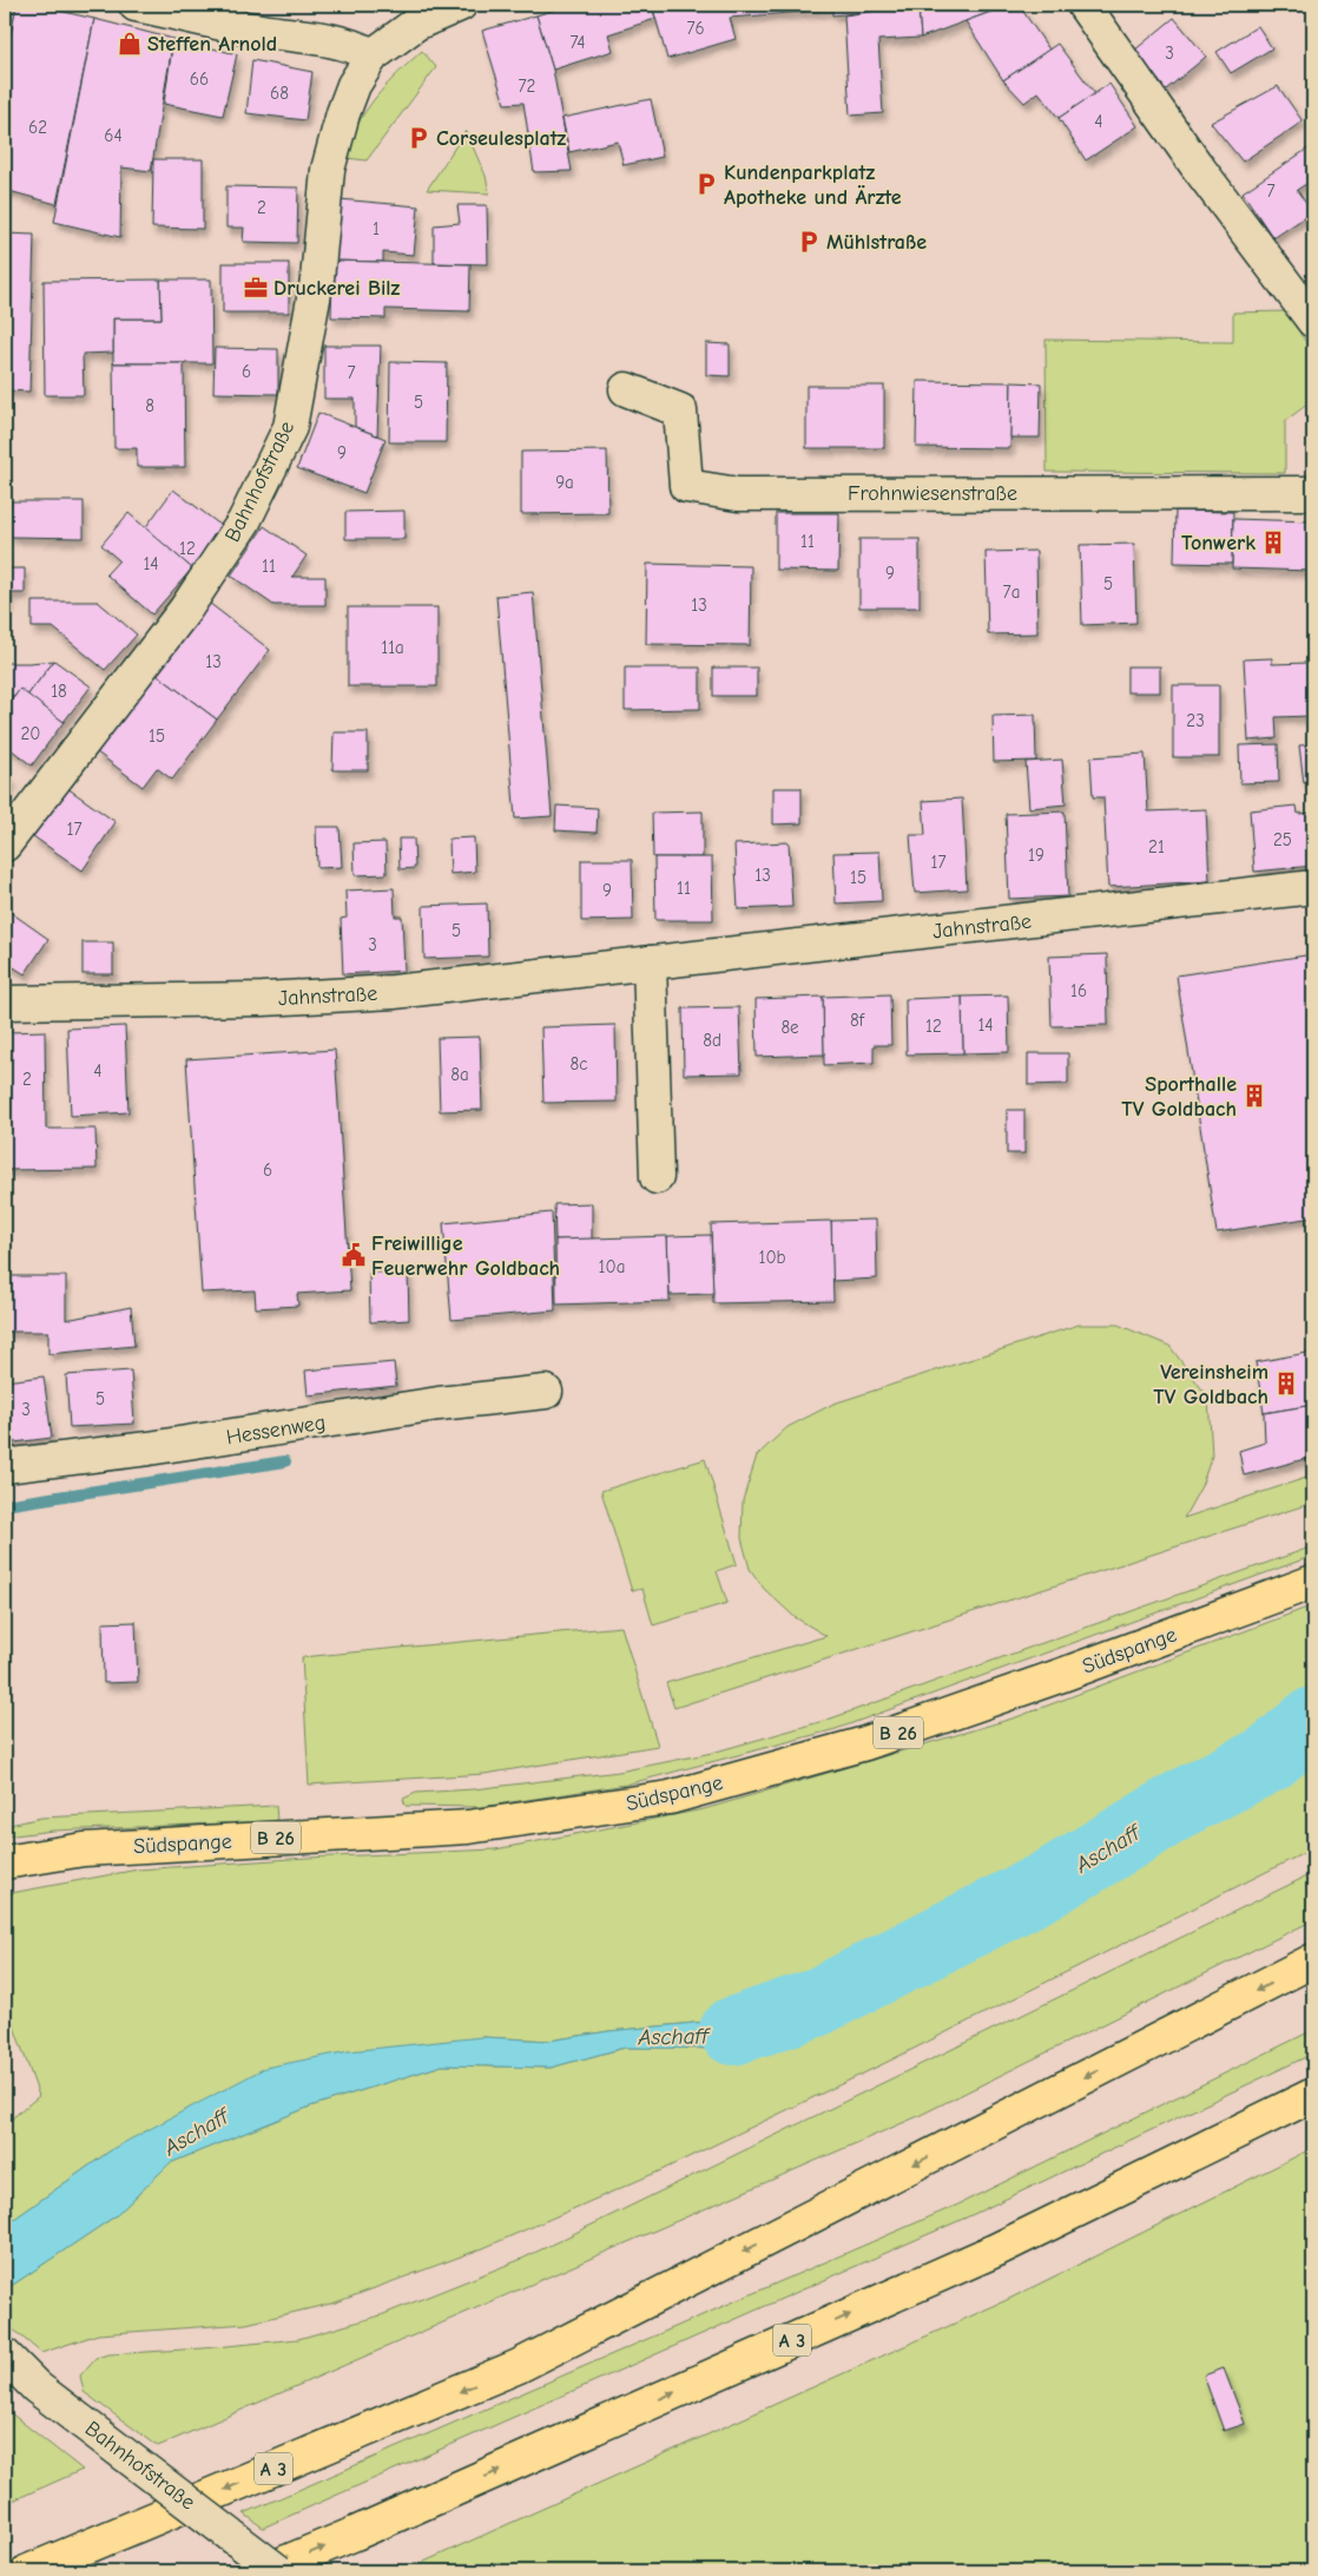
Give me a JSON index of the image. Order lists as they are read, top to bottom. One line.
{"streets":{"main road":["Südspange","B 26","A 3"],"street":["Bahnhofstraße","Frohnwiesenstraße","Jahnstraße","Hessenweg"]},"water":["Aschaff"],"places":{"shop":["Steffen Arnold"],"parking":["Corseulesplatz","Kundenparkplatz Apotheke und Ärzte","Mühlstraße"],"office":["Druckerei Bilz"],"building":["Tonwerk","Sporthalle TV Goldbach","Vereinsheim TV Goldbach"],"public building":["Freiwillige Feuerwehr Goldbach"]},"house_numbers":["76","74","3","66","72","68","4","62","64","7","2","1","6","7","5","8","9","9a","11","12","14","11","9","5","7a","13","11a","13","18","23","20","15","17","25","21","19","17","13","15","11","9","5","3","16","8f","14","12","8e","8d","8c","4","8a","2","6","10b","10a","5","3"]}
